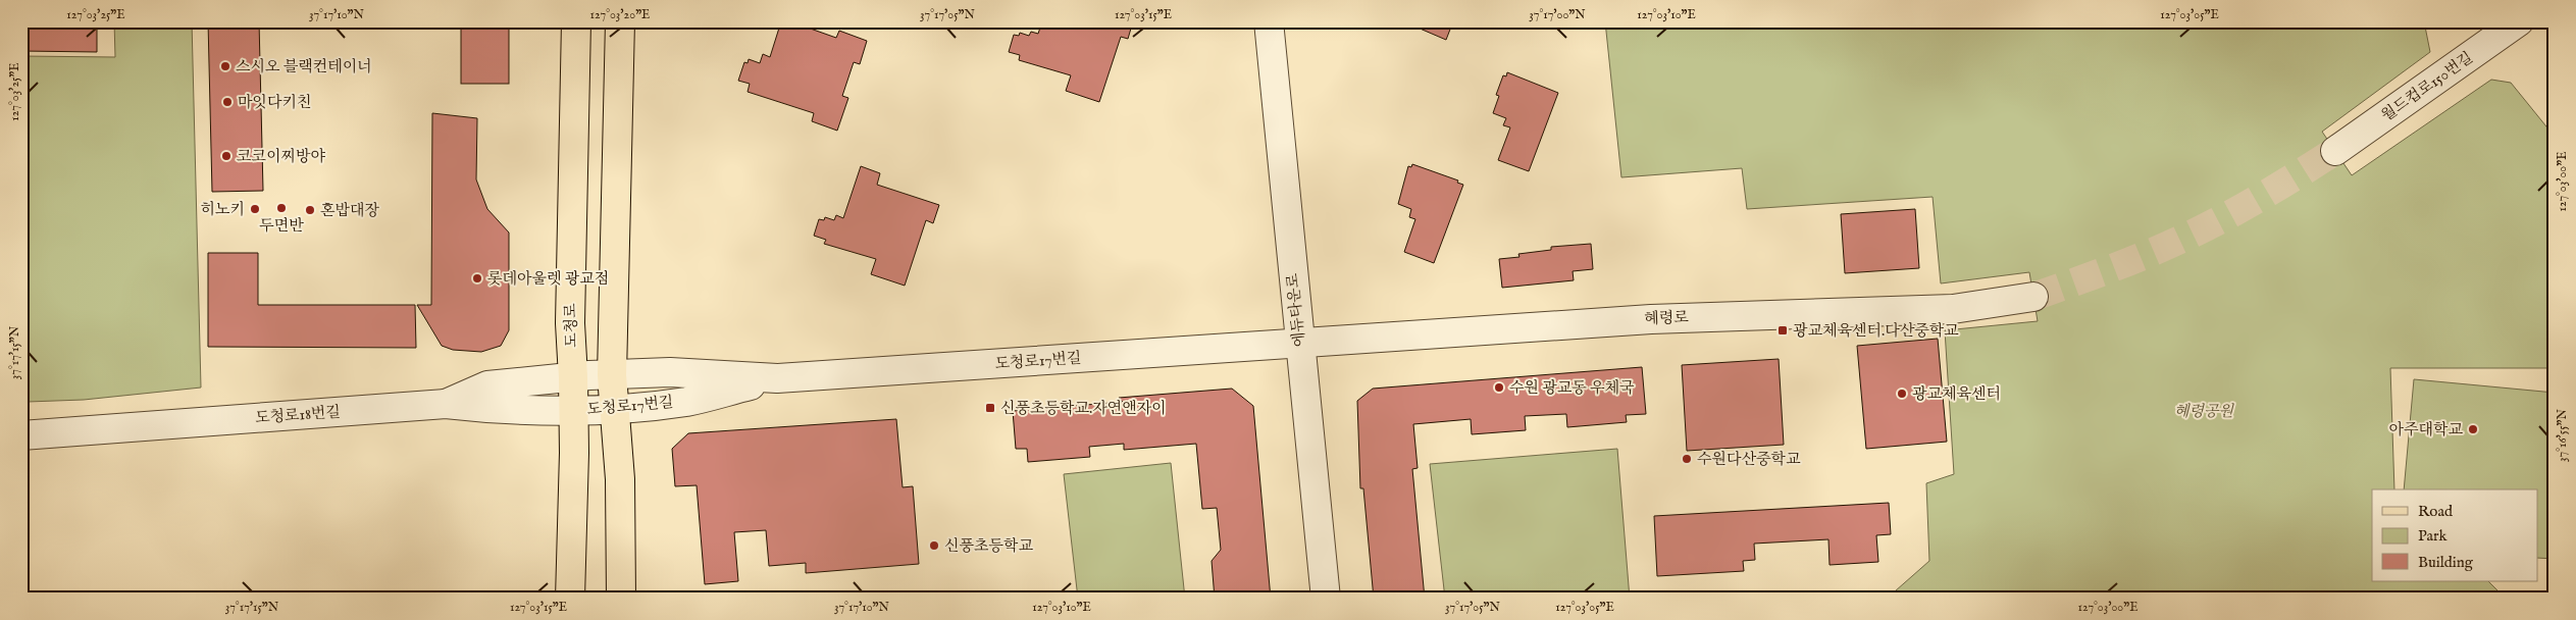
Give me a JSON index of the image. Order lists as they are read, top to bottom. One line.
{"streets":{"main road":["도청로"],"street":["월드컵로150번길","에듀타운로","혜령로","도청로17번길","도청로18번길"]},"crossings":[["에듀타운로","혜령로"],["에듀타운로","도청로17번길"],["혜령로","도청로17번길"],["도청로","도청로17번길"],["도청로","도청로18번길"],["도청로17번길","도청로18번길"]],"parks":["혜령공원"],"places":{"other":["스시오 블랙컨테이너","마잇다키친","코코이찌방야","두면반","히노키","혼밥대장","롯데아울렛 광교점","수원 광교동 우체국","광교체육센터","아주대학교","수원다산중학교","신풍초등학교"],"transit":["광교체육센터.다산중학교","신풍초등학교.자연앤자이"]},"legend":["Road","Park","Building"],"coordinates":["127°03'25\"E","37°17'10\"N","127°03'20\"E","37°17'05\"N","127°03'15\"E","37°17'00\"N","127°03'10\"E","127°03'05\"E","127°03'00\"E","37°17'15\"N","37°16'55\"N"]}
